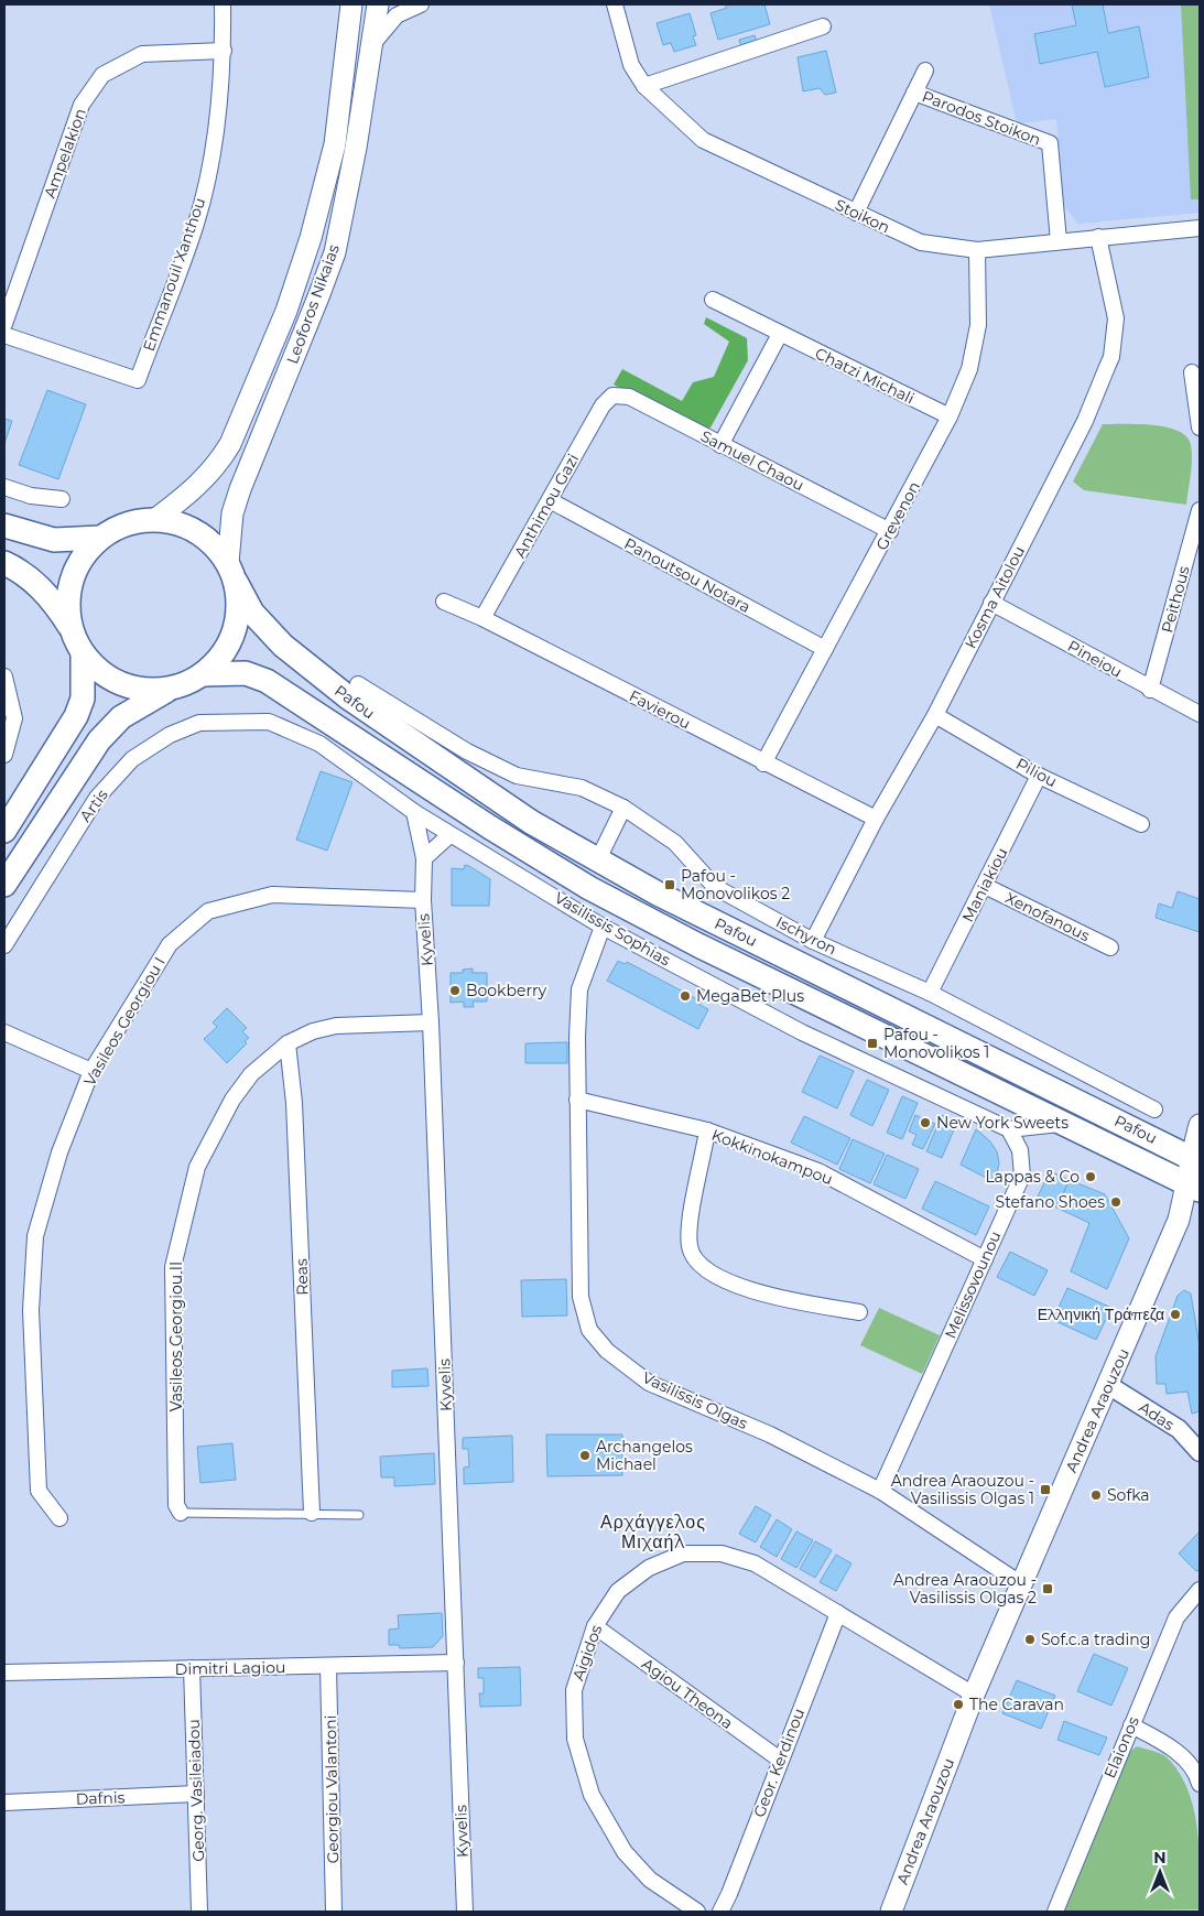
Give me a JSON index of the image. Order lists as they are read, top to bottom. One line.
{"streets":{"main road":["Leoforos Nikaias","Pafou","Andrea Araouzou"],"street":["Parodos Stoikon","Ampelakion","Stoikon","Emmanouil Xanthou","Chatzi Michali","Samuel Chaou","Anthimou Gazi","Grevenon","Panoutsou Notara","Kosma Aitolou","Peithous","Pineiou","Favierou","Piliou","Artis","Maniakiou","Xenofanous","Vasilissis Sophias","Ischyron","Kyvelis","Vasileos Georgiou I","Kokkinokampou","Reas","Melissovounou","Vasileos Georgiou II","Vasilissis Olgas","Adas","Aigidos","Dimitri Lagiou","Agiou Theona","Elaionos","Geor. Kerdinou","Georgiou Valantoni","Georg. Vasileiadou","Dafnis"]},"crossings":[["Parodos Stoikon","Stoikon"],["Ampelakion","Emmanouil Xanthou"],["Stoikon","Grevenon"],["Stoikon","Kosma Aitolou"],["Leoforos Nikaias","Pafou"],["Chatzi Michali","Grevenon"],["Samuel Chaou","Anthimou Gazi"],["Samuel Chaou","Grevenon"],["Anthimou Gazi","Panoutsou Notara"],["Anthimou Gazi","Favierou"],["Grevenon","Panoutsou Notara"],["Grevenon","Favierou"],["Kosma Aitolou","Pineiou"],["Kosma Aitolou","Favierou"],["Kosma Aitolou","Piliou"],["Kosma Aitolou","Ischyron"],["Peithous","Pineiou"],["Pafou","Andrea Araouzou"],["Piliou","Maniakiou"],["Artis","Vasilissis Sophias"],["Maniakiou","Xenofanous"],["Maniakiou","Ischyron"],["Vasilissis Sophias","Kyvelis"],["Vasilissis Sophias","Melissovounou"],["Vasilissis Sophias","Vasilissis Olgas"],["Kyvelis","Vasileos Georgiou I"],["Kyvelis","Vasileos Georgiou II"],["Kyvelis","Dimitri Lagiou"],["Kokkinokampou","Melissovounou"],["Kokkinokampou","Vasilissis Olgas"],["Reas","Vasileos Georgiou II"],["Melissovounou","Vasilissis Olgas"],["Vasilissis Olgas","Andrea Araouzou"],["Andrea Araouzou","Adas"],["Andrea Araouzou","Aigidos"],["Aigidos","Agiou Theona"],["Aigidos","Geor. Kerdinou"],["Dimitri Lagiou","Georgiou Valantoni"],["Dimitri Lagiou","Georg. Vasileiadou"],["Agiou Theona","Geor. Kerdinou"],["Georg. Vasileiadou","Dafnis"]],"districts":["Αρχάγγελος Μιχαήλ"],"places":{"transit":["Pafou - Monovolikos 2","Pafou - Monovolikos 1","Andrea Araouzou - Vasilissis Olgas 1","Andrea Araouzou - Vasilissis Olgas 2"],"other":["Bookberry","MegaBet Plus","New York Sweets","Lappas & Co","Stefano Shoes","Ελληνική Τράπεζα","Archangelos Michael","Sofka","Sof.c.a trading","The Caravan"]},"north":"top"}
